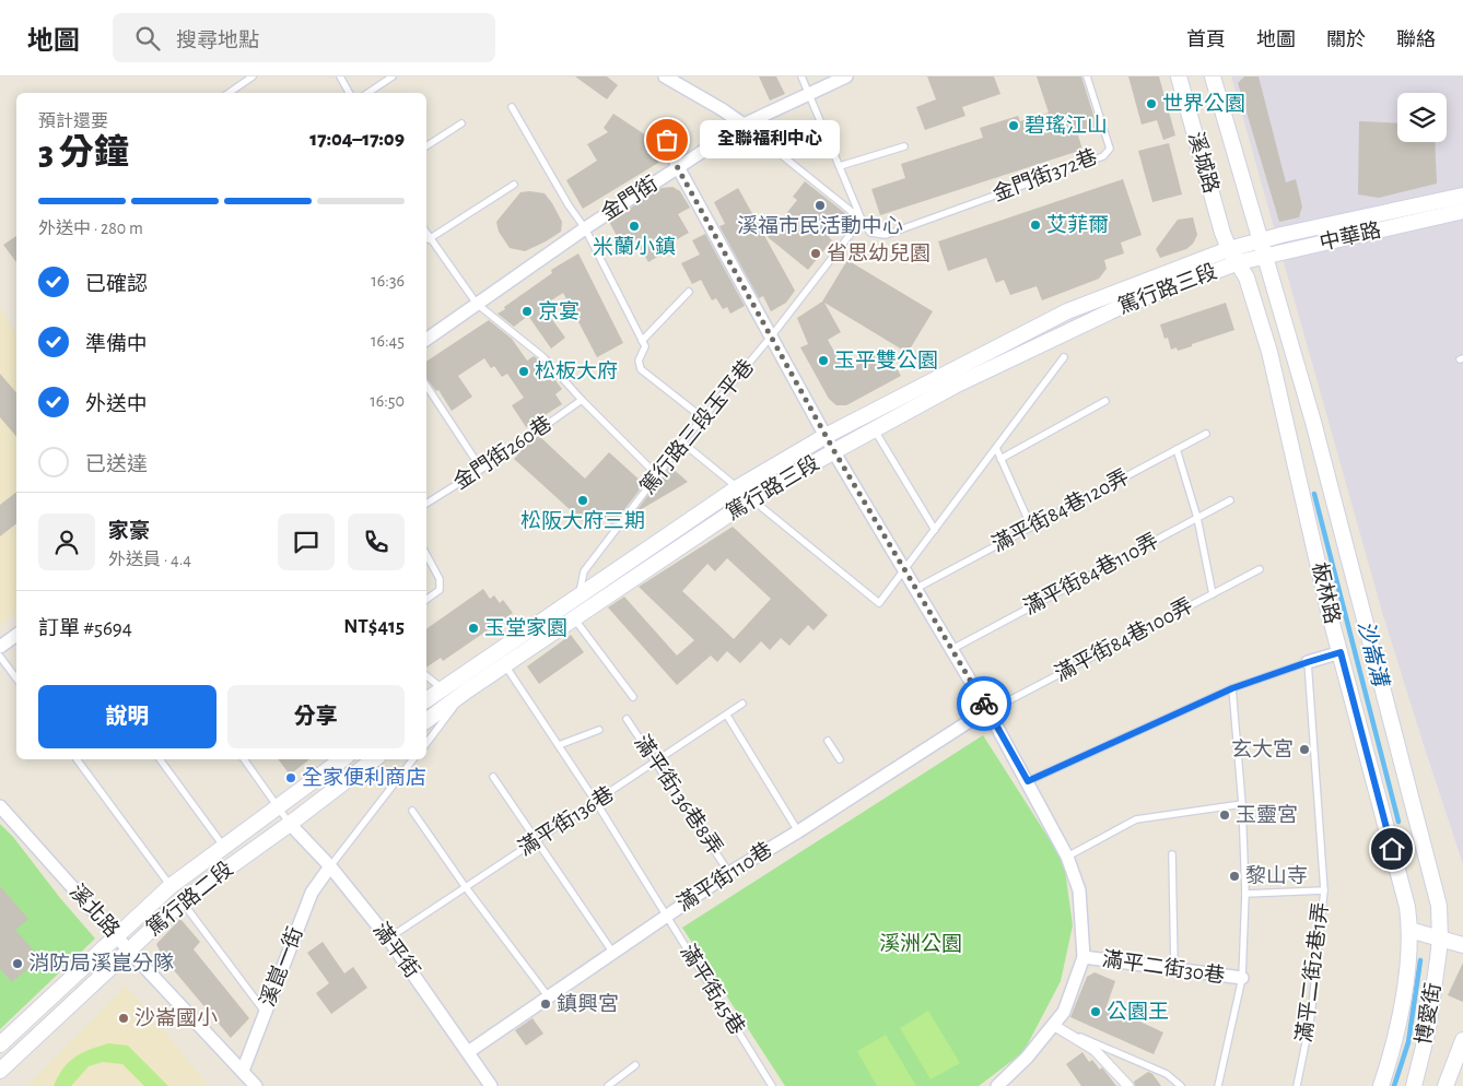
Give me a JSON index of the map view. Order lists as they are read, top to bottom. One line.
{"streets":{"street":["溪城路","金門街","中華路","篤行路三段","板林路","滿平街110巷","篤行路二段","溪北路","滿平街","溪崑一街","滿平二街30巷","博愛街"],"lane":["金門街372巷","篤行路三段玉平巷","金門街260巷","滿平街84巷120弄","滿平街84巷110弄","滿平街84巷100弄","滿平街136巷8弄","滿平街136巷","滿平二街2巷1弄","滿平街45巷"]},"crossings":[["溪城路","中華路"],["溪城路","篤行路三段"],["溪城路","板林路"],["金門街372巷","篤行路三段玉平巷"],["中華路","篤行路三段"],["中華路","板林路"],["篤行路三段","篤行路三段玉平巷"],["篤行路三段","板林路"],["篤行路三段","滿平街45巷"],["板林路","博愛街"],["滿平街84巷100弄","滿平街110巷"],["滿平街136巷8弄","滿平街136巷"],["滿平街136巷8弄","滿平街110巷"],["滿平街136巷","滿平街"],["滿平街136巷","滿平街45巷"],["滿平街110巷","滿平街"],["滿平街110巷","滿平街45巷"],["篤行路二段","溪北路"],["篤行路二段","滿平街"],["溪北路","溪崑一街"],["滿平街","溪崑一街"]],"water":["沙崙溝"],"parks":["溪洲公園"],"places":["世界公園","碧瑤江山","全聯福利中心","溪福市民活動中心","艾菲爾","米蘭小鎮","省思幼兒園","京宴","玉平雙公園","松板大府","松阪大府三期","玉堂家園","玄大宮","全家便利商店","玉靈宮","黎山寺","消防局溪崑分隊","鎮興宮","公園王","沙崙國小"],"page":{"header":"地圖","search":"搜尋地點","nav":["首頁","地圖","關於","聯絡"],"heading":["3 分鐘","預計還要","17:04–17:09"],"panel":["家豪","外送員 · 4.4","訂單 #5694","NT$415"],"bubble":"全聯福利中心","bar":"外送中 · 280 m","list":[["已確認","16:36"],["準備中","16:45"],["外送中","16:50"],"已送達"],"buttons":["說明","分享"]}}
